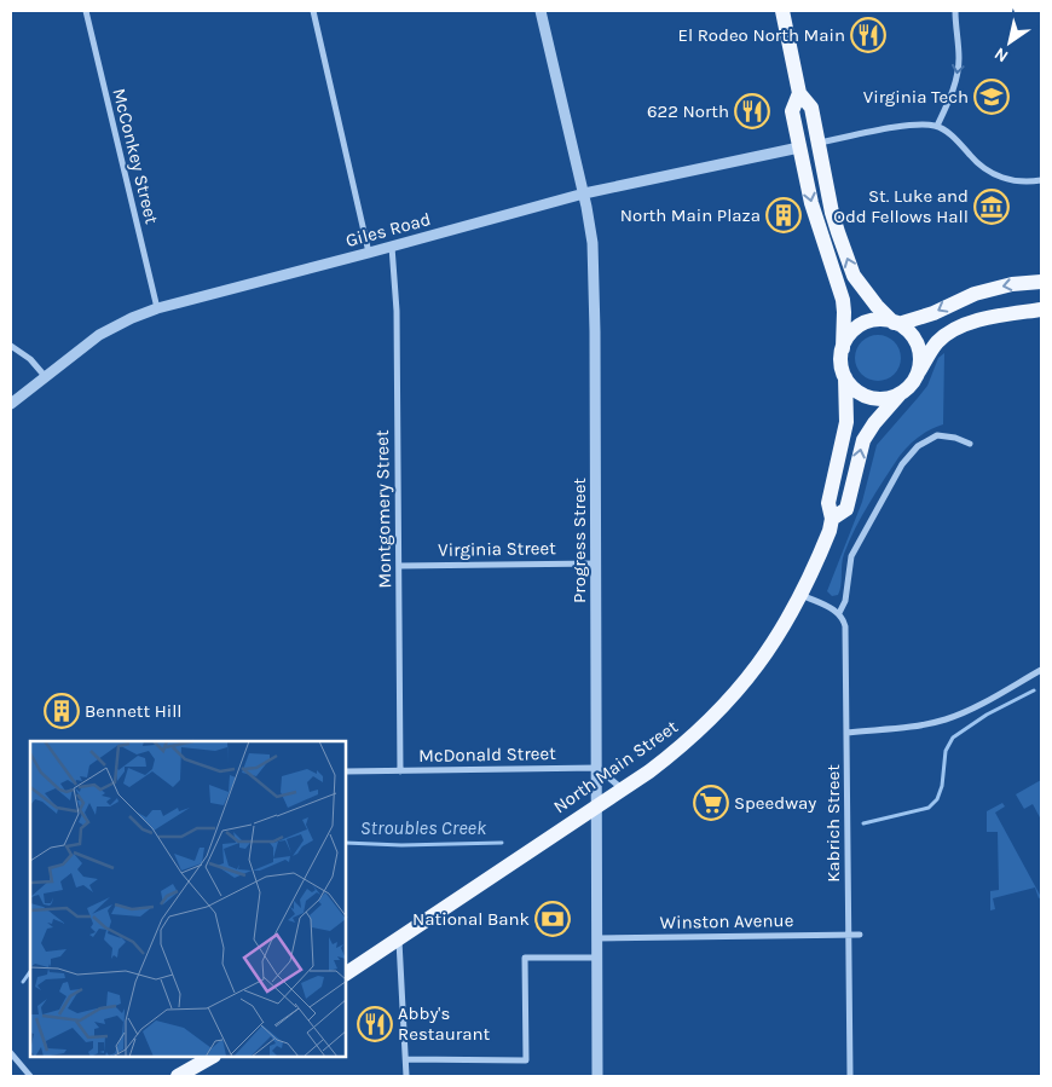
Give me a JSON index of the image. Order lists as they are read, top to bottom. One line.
{"streets":{"main road":["North Main Street"],"street":["McConkey Street","Giles Road","Montgomery Street","Progress Street","Virginia Street","McDonald Street","Kabrich Street","Winston Avenue"]},"crossings":[["McConkey Street","Giles Road"],["Giles Road","Montgomery Street"],["Giles Road","Progress Street"],["Montgomery Street","Virginia Street"],["Montgomery Street","McDonald Street"],["Progress Street","Virginia Street"],["Progress Street","McDonald Street"],["Progress Street","North Main Street"],["Progress Street","Winston Avenue"],["Kabrich Street","Winston Avenue"]],"water":["Stroubles Creek"],"places":{"restaurant":["El Rodeo North Main","622 North","Abby's Restaurant"],"school or university":["Virginia Tech"],"museum":["St. Luke and Odd Fellows Hall"],"building":["North Main Plaza","Bennett Hill"],"supermarket":["Speedway"],"bank":["National Bank"]},"north":"bottom left"}
